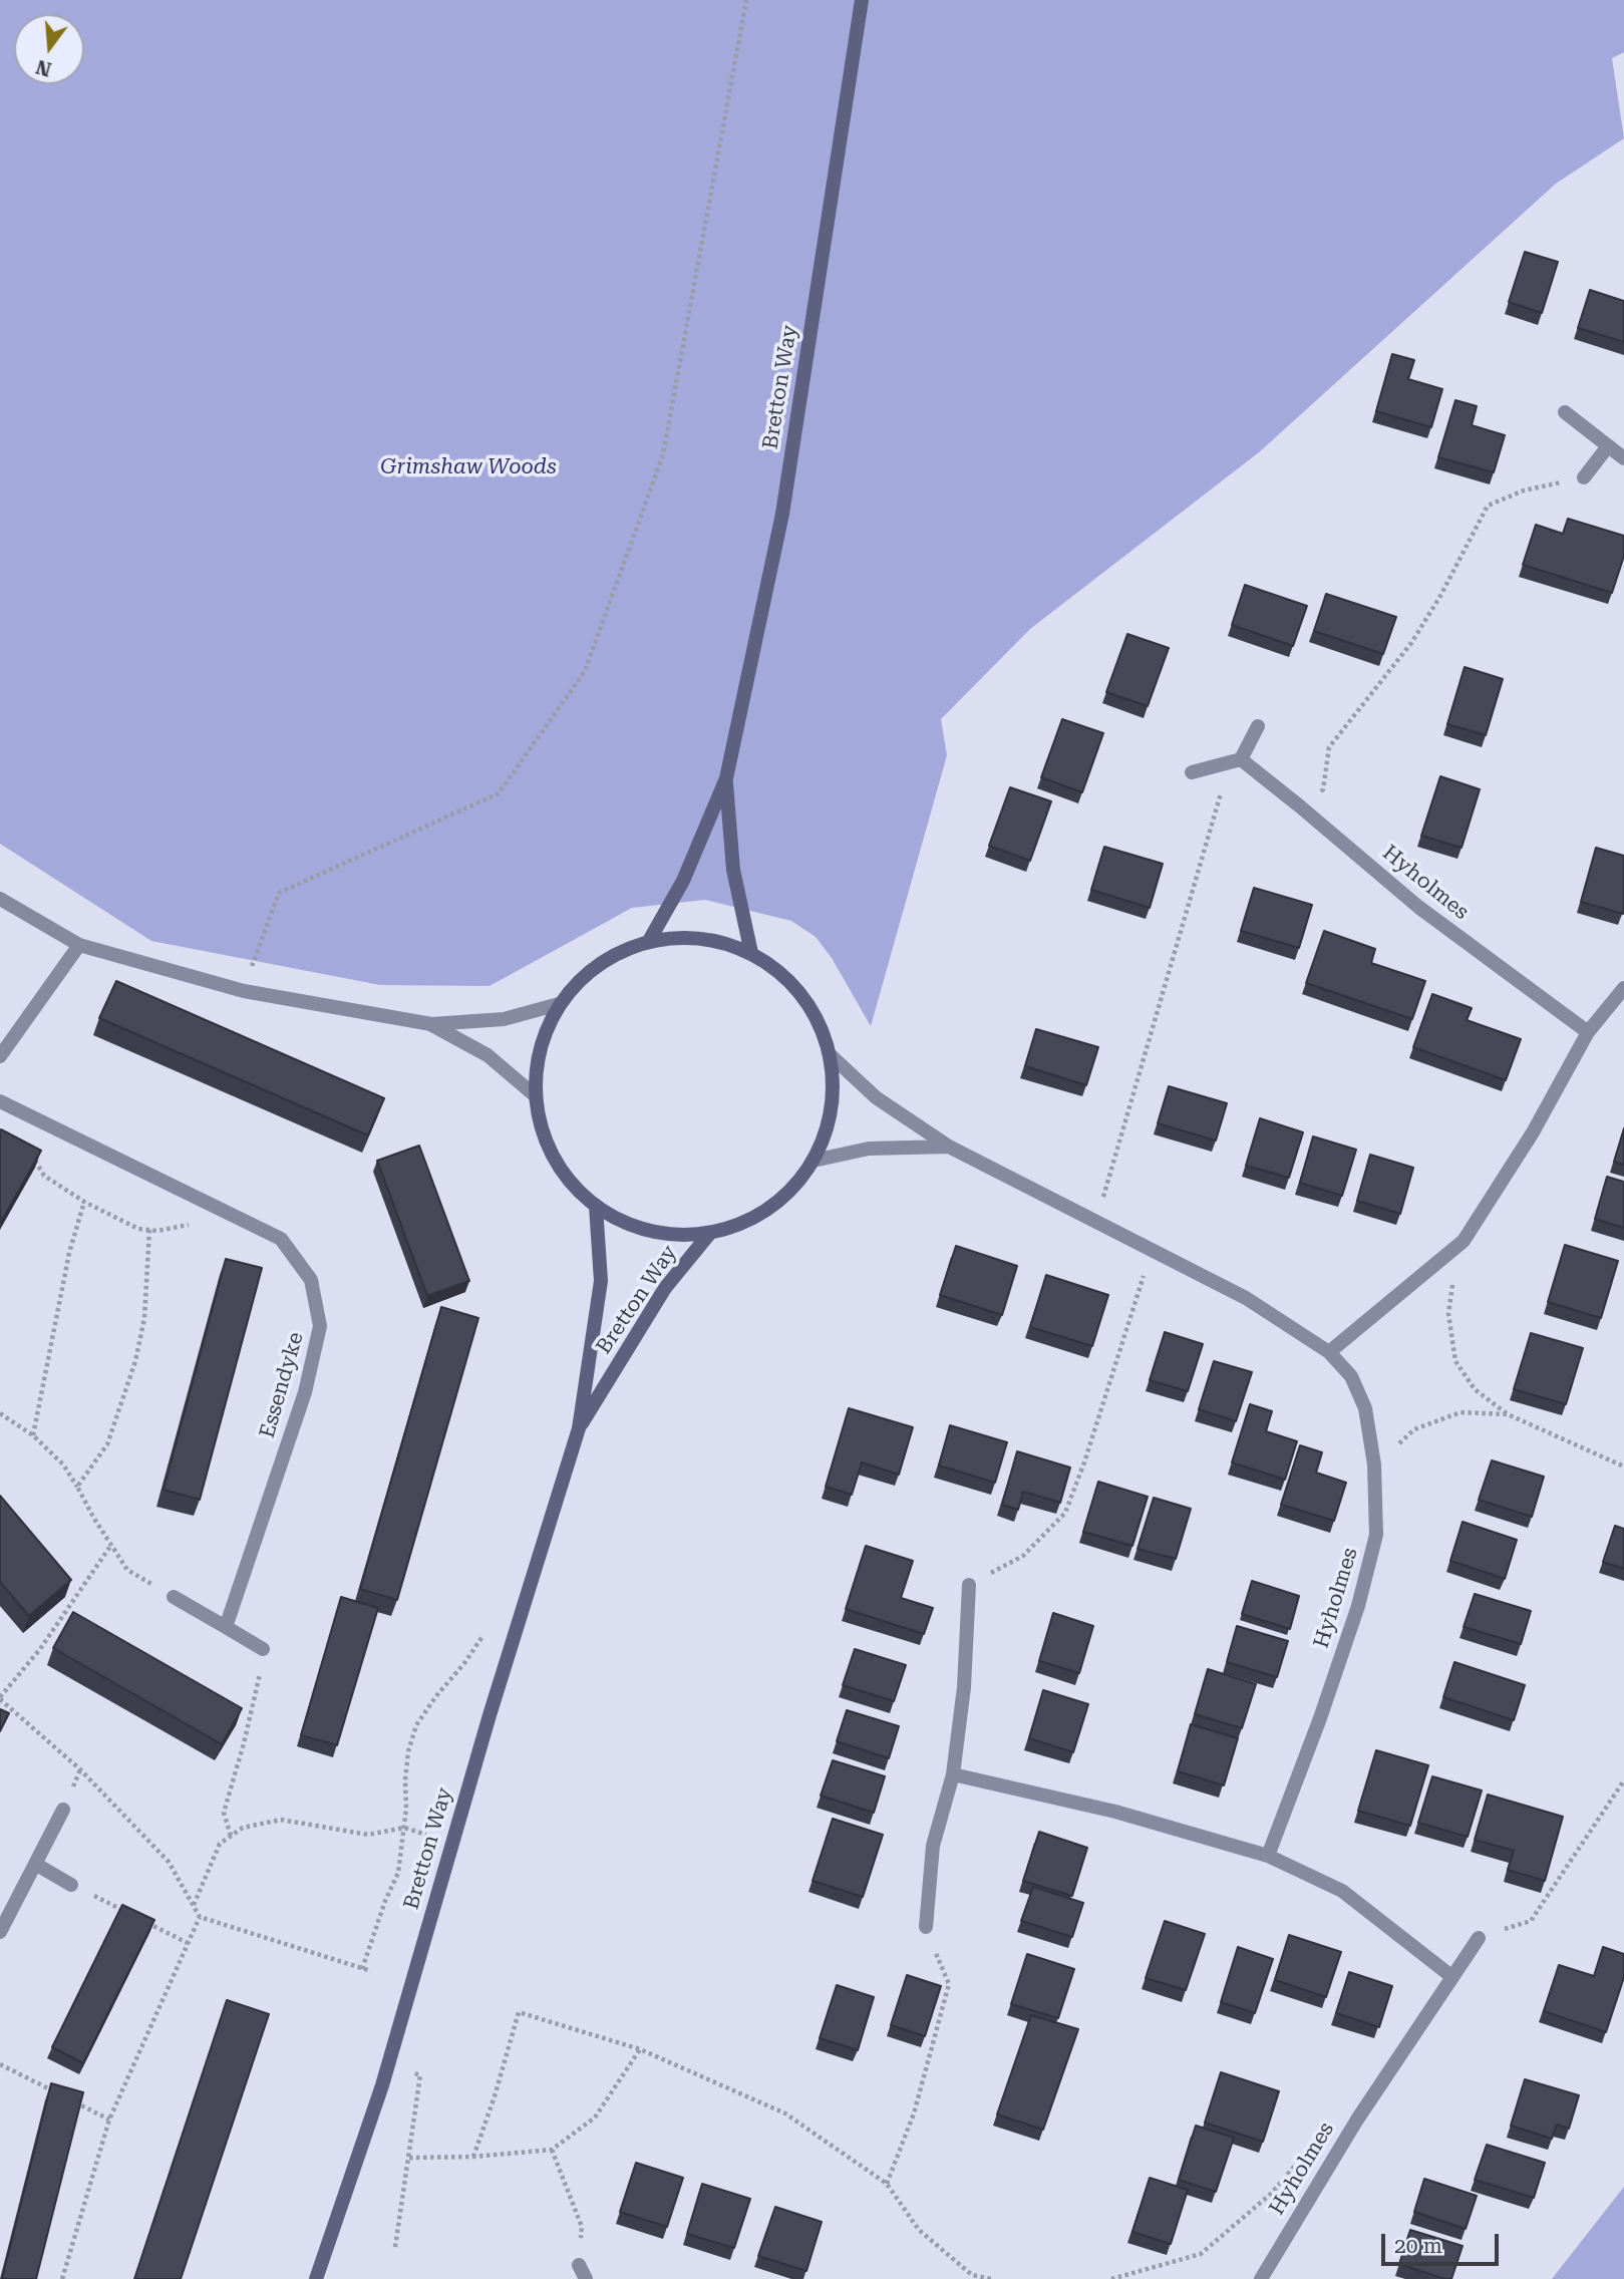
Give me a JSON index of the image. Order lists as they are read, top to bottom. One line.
{"streets":{"street":["Bretton Way","Hyholmes","Essendyke"]},"parks":["Grimshaw Woods"],"scale_bar":"20 m","north":"bottom"}
